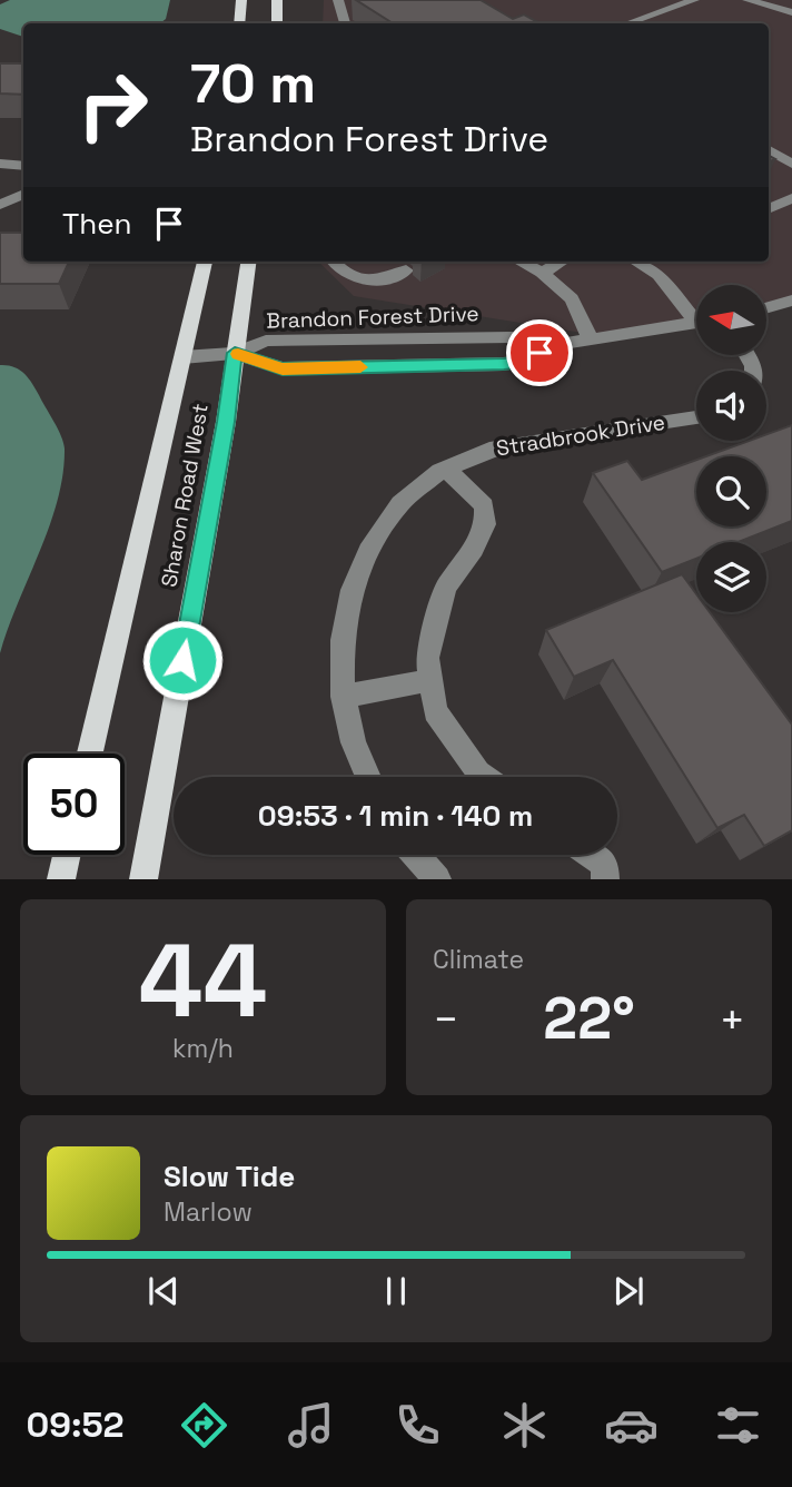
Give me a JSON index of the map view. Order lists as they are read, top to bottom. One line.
{"streets":{"main road":["Sharon Road West"],"street":["Brandon Forest Drive","Stradbrook Drive"]},"crossings":[["Brandon Forest Drive","Sharon Road West"]],"north":"left","page":{"turn":["70 m","Brandon Forest Drive"],"then":"Then","limit":"50","trip":"09:53 · 1 min · 140 m","tile":[["44","km/h"],"Climate"],"heat":["−","22°","+"],"song":["Slow Tide","Marlow"],"tabs":"09:52"}}
